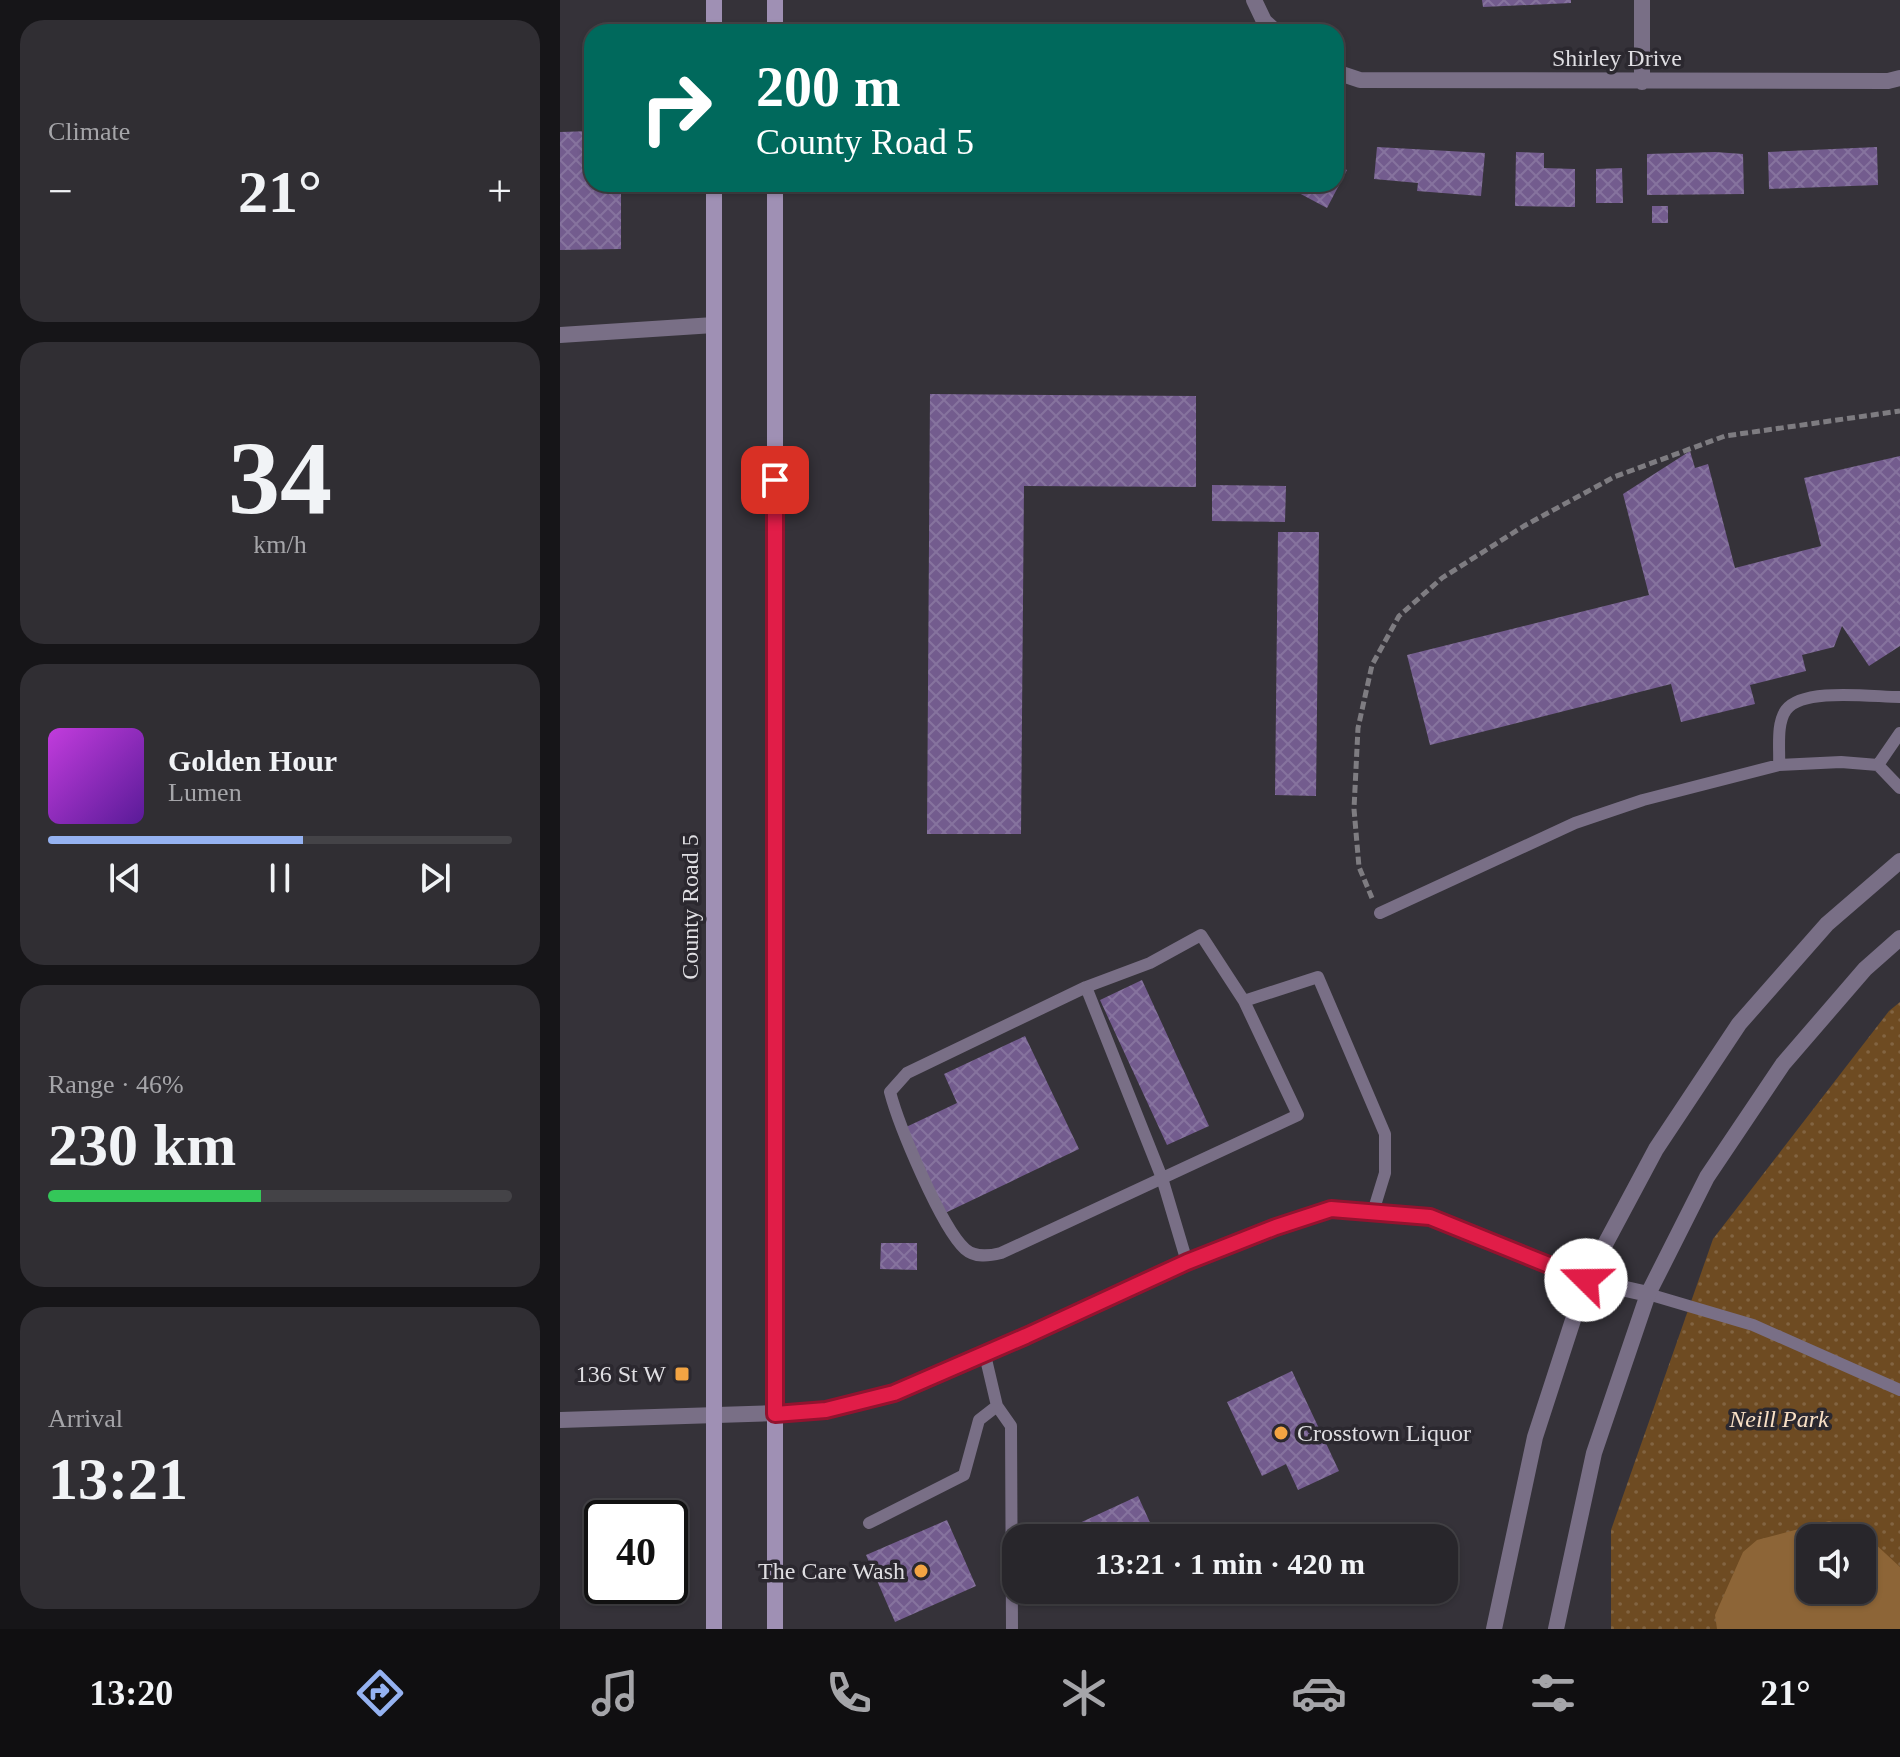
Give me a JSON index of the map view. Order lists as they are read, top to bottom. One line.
{"streets":{"main road":["County Road 5"],"street":["Shirley Drive"]},"parks":["Neill Park"],"places":{"transit":["136 St W"],"other":["Crosstown Liquor","The Care Wash"]},"page":{"tile":["Climate",["34","km/h"],["Range · 46%","230 km"],["Arrival","13:21"]],"turn":["200 m","County Road 5"],"heat":["−","21°","+"],"song":["Golden Hour","Lumen"],"limit":"40","trip":"13:21 · 1 min · 420 m","tabs":["13:20","21°"]}}
